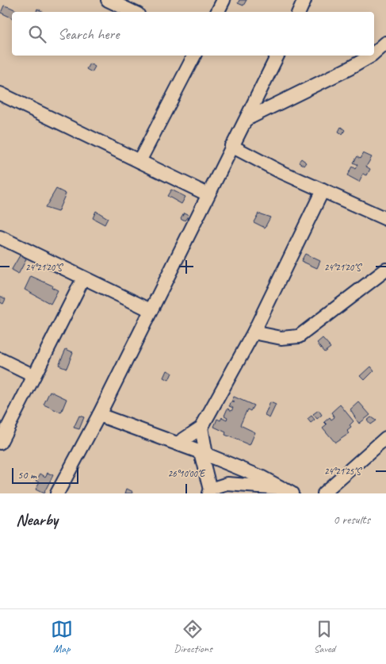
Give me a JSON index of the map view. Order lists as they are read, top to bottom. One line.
{"scale_bar":"50 m","page":{"search":"Search here","scale":"50 m","heading":["Nearby","0 results"],"nav":["Map","Directions","Saved"]},"coordinates":["24°21'20\"S","24°21'25\"S","26°10'00\"E"]}
